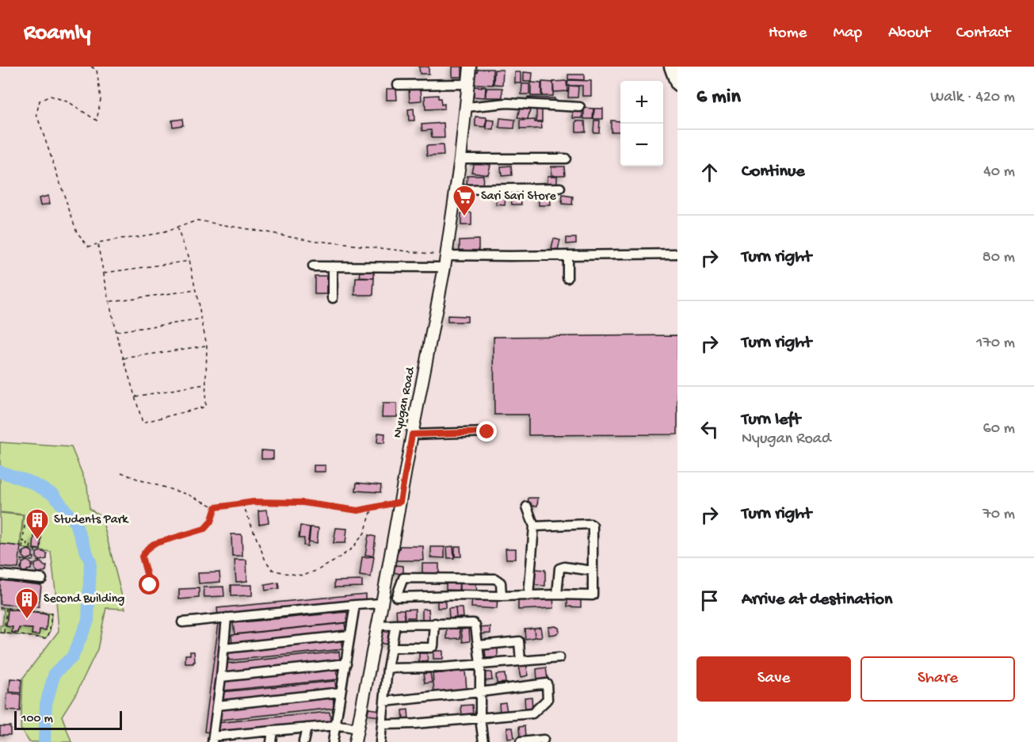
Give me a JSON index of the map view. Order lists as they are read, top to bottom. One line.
{"streets":{"main road":["Nyugan Road"]},"places":{"supermarket":["Sari Sari Store"],"building":["Students Park","Second Building"]},"scale_bar":"100 m","page":{"header":"Roamly","nav":["Home","Map","About","Contact"],"heading":["6 min","Walk · 420 m"],"map_buttons":["+","−"],"list":[["Continue","40 m"],["Turn right","80 m"],["Turn right","170 m"],["Turn left","Nyugan Road","60 m"],["Turn right","70 m"],"Arrive at destination"],"buttons":["Save","Share"],"scale":"100 m"}}
